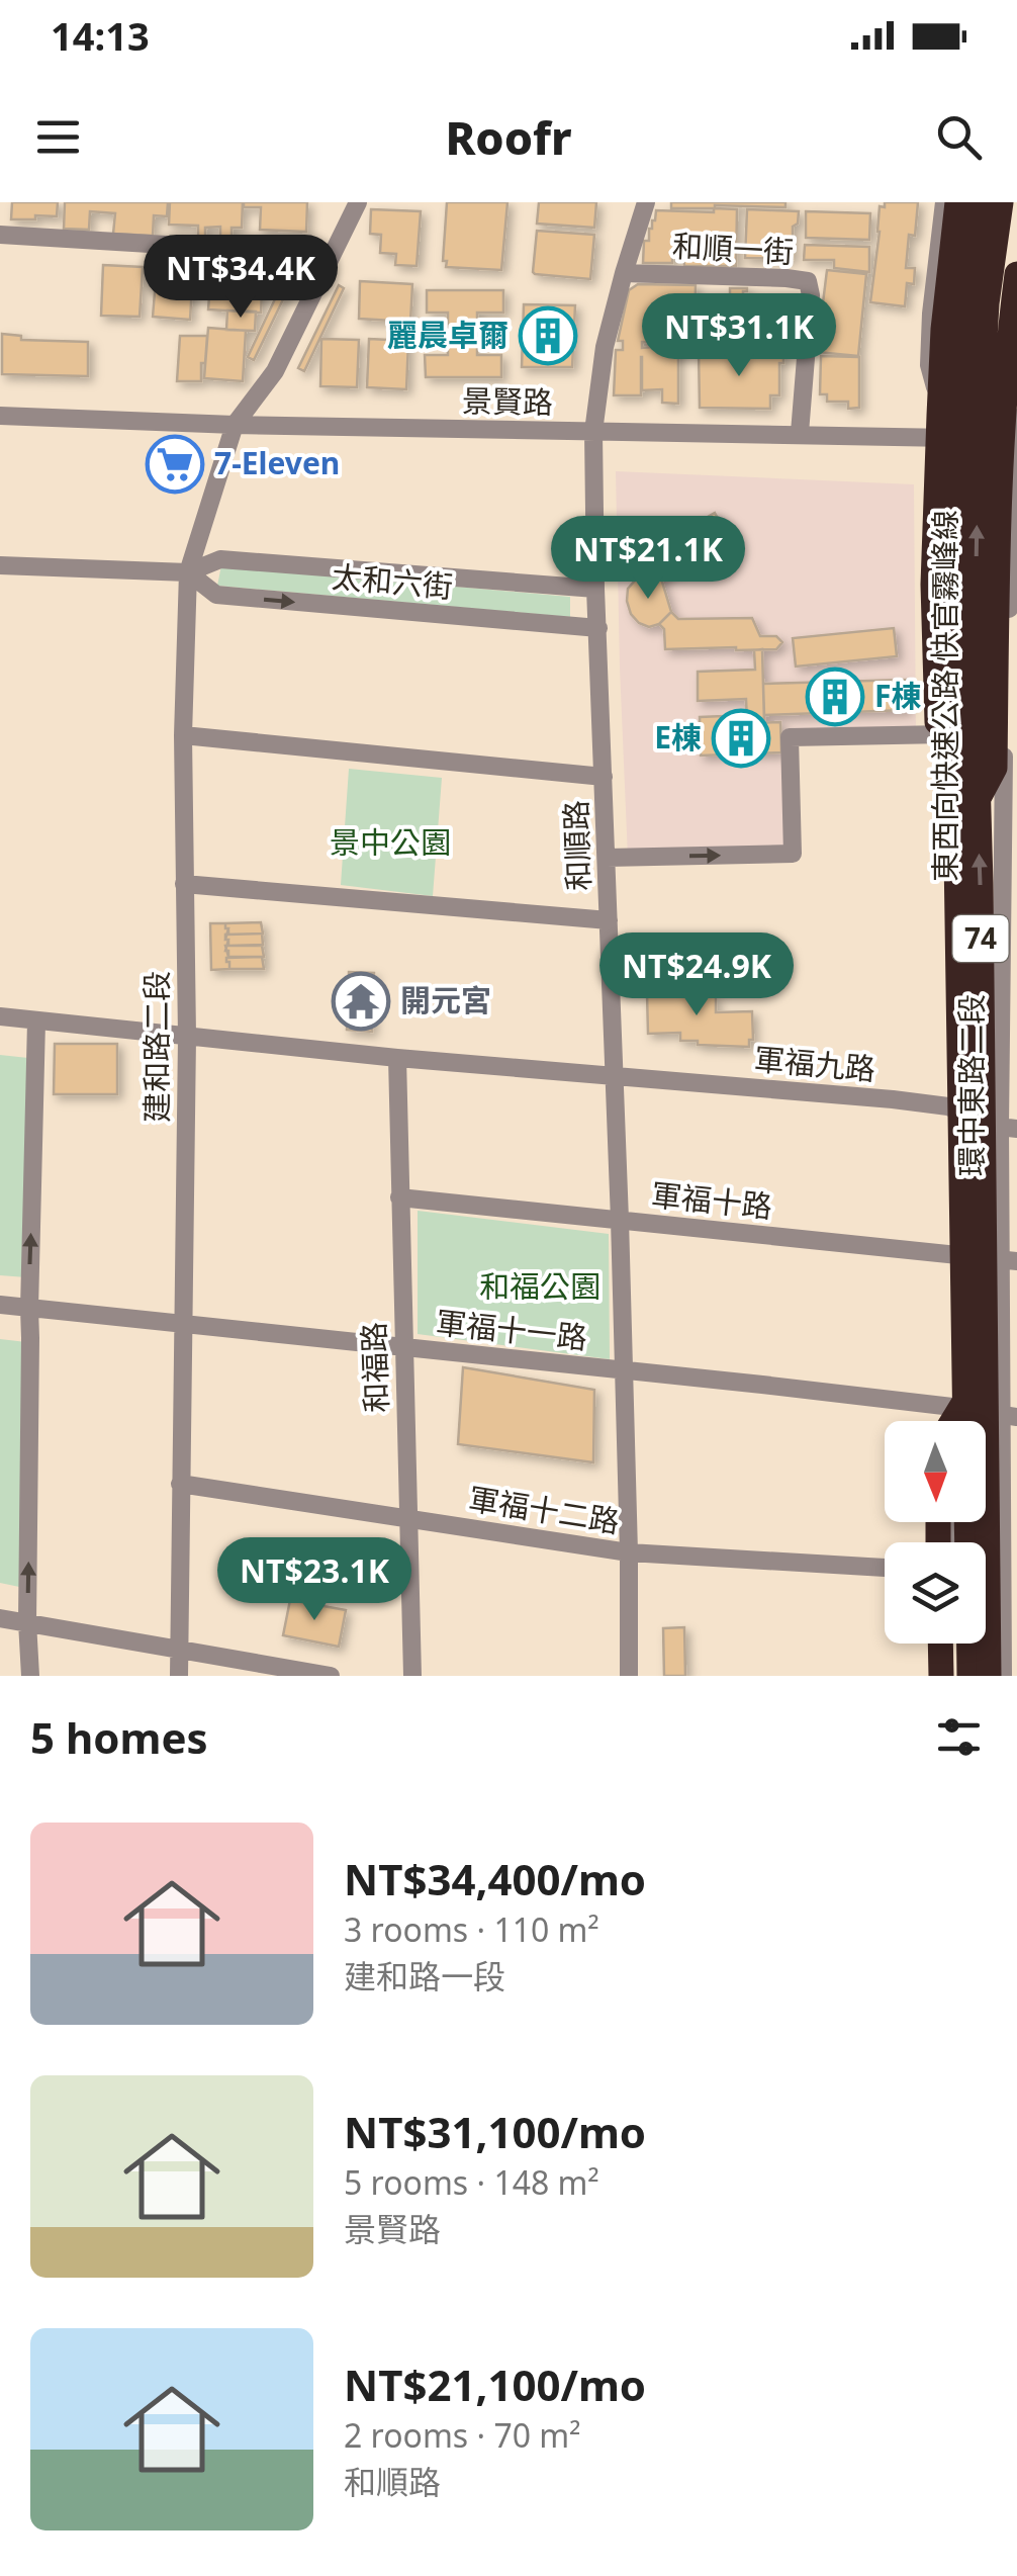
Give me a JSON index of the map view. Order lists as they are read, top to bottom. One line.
{"streets":{"highway":["東西向快速公路 快官霧峰線","74"],"street":["和順一街","景賢路","太和六街","和順路","建和路二段","軍福九路","環中東路二段","軍福十路","軍福十一路","和福路","軍福十二路"]},"crossings":[["和順一街","景賢路"],["和順一街","和順路"],["景賢路","和順路"],["景賢路","建和路二段"],["景賢路","環中東路二段"],["太和六街","和順路"],["太和六街","建和路二段"],["東西向快速公路 快官霧峰線","環中東路二段"],["東西向快速公路 快官霧峰線","軍福十一路"],["和順路","軍福九路"],["和順路","軍福十路"],["和順路","軍福十一路"],["和順路","軍福十二路"],["建和路二段","軍福九路"],["建和路二段","軍福十一路"],["建和路二段","軍福十二路"],["軍福九路","環中東路二段"],["軍福九路","和福路"],["環中東路二段","軍福十路"],["環中東路二段","軍福十一路"],["軍福十路","和福路"],["軍福十一路","和福路"],["和福路","軍福十二路"]],"parks":["景中公園","和福公園"],"places":{"building":["麗晨卓爾","F棟","E棟"],"supermarket":["7-Eleven"],"temple":["開元宮"]},"north":"bottom","page":{"status":"14:13","header":"Roofr","price":["NT$34.4K","NT$31.1K","NT$21.1K","NT$24.9K","NT$23.1K"],"heading":"5 homes","list":[{"name":"NT$34,400/mo","note":"3 rooms · 110 m² · 建和路一段"},{"name":"NT$31,100/mo","note":"5 rooms · 148 m² · 景賢路"},{"name":"NT$21,100/mo","note":"2 rooms · 70 m² · 和順路"}]}}
